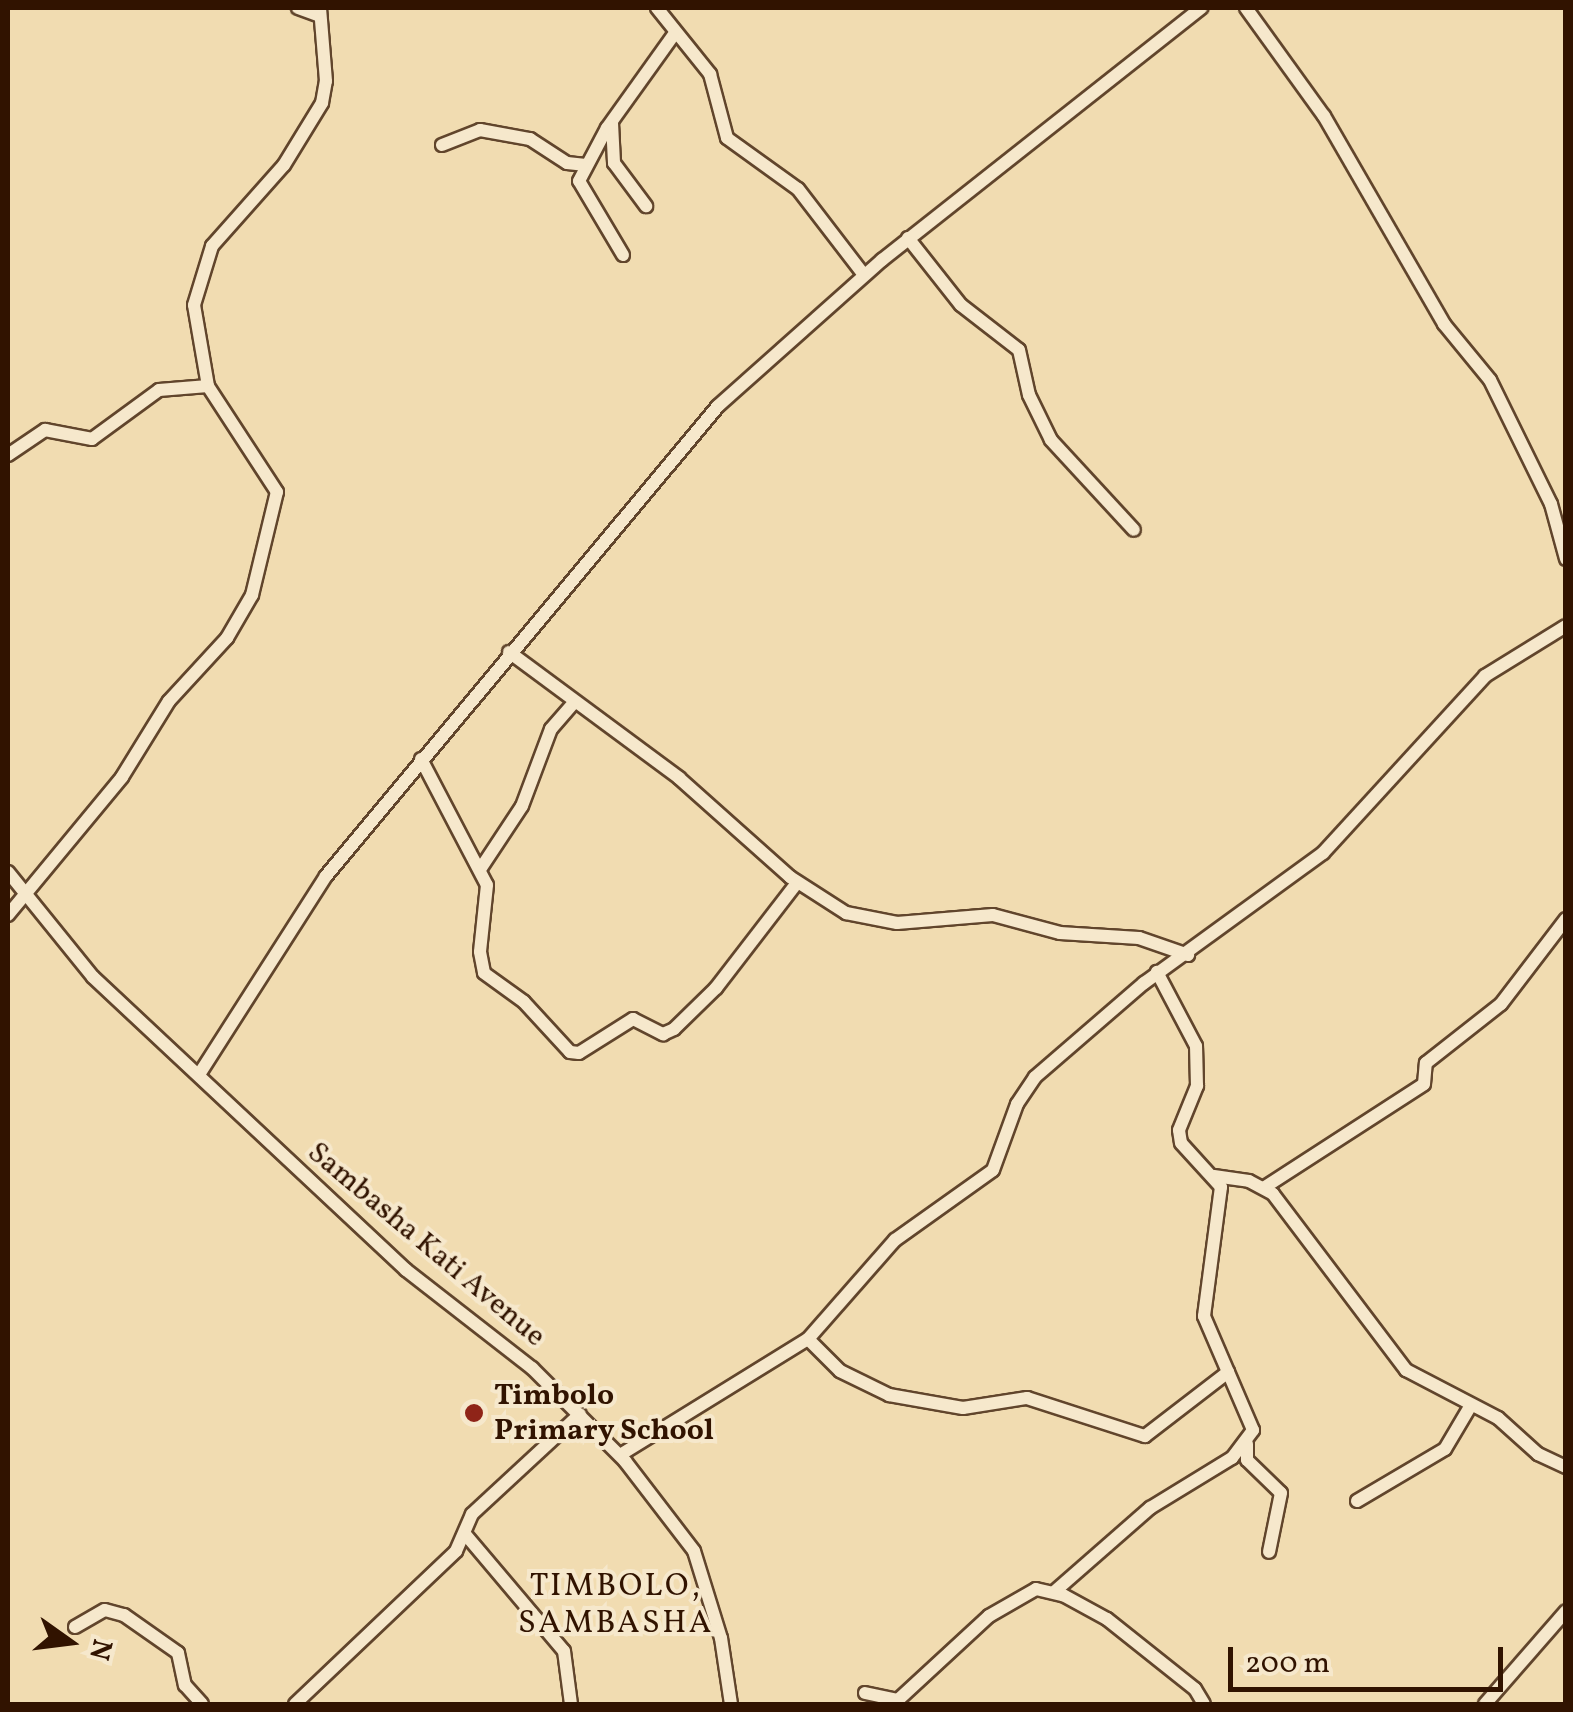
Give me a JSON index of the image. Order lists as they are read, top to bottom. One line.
{"streets":{"street":["Sambasha Kati Avenue"]},"districts":["TIMBOLO, SAMBASHA"],"places":["Timbolo Primary School"],"scale_bar":"200 m","north":"right"}
